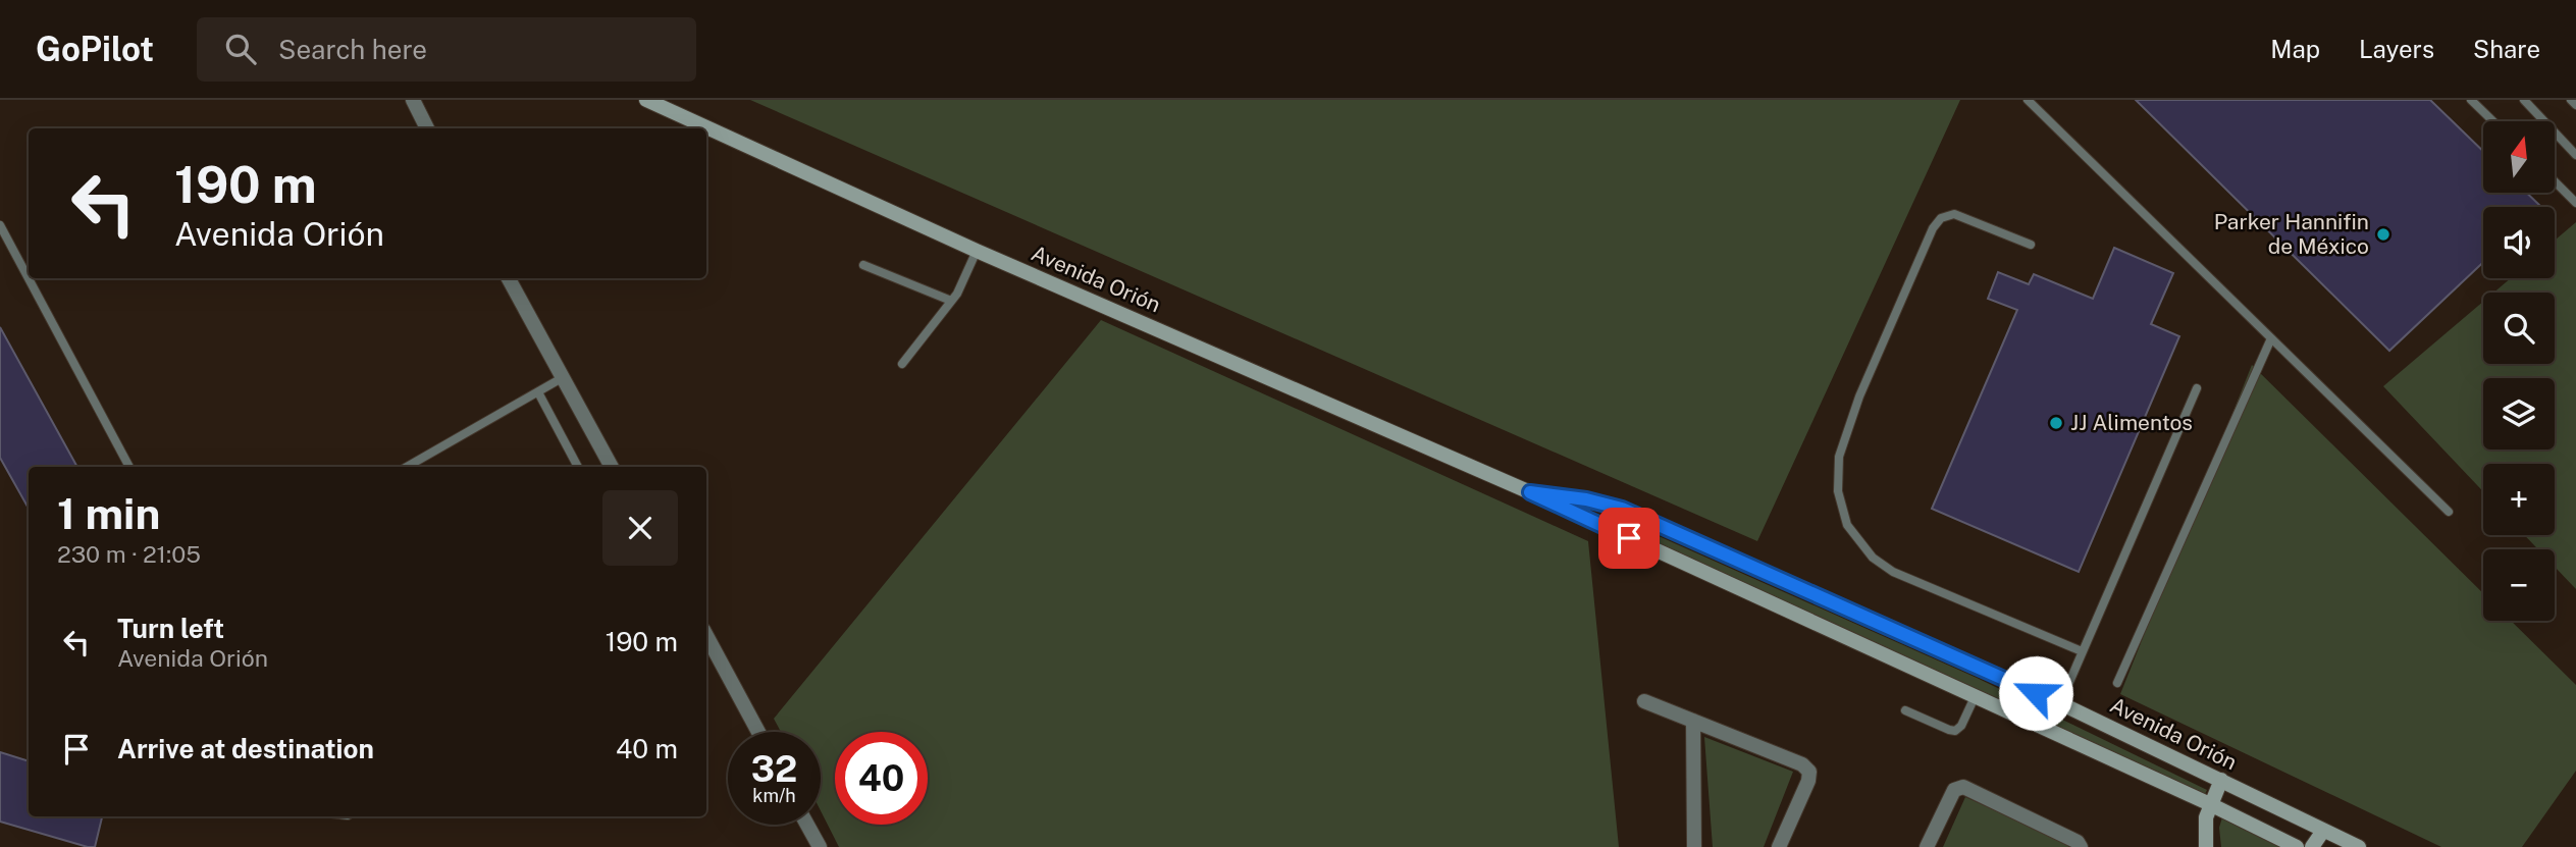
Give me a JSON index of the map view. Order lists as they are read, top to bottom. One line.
{"streets":{"street":["Avenida Orión"]},"places":["Parker Hannifin de México","JJ Alimentos"],"north":"top","page":{"header":"GoPilot","search":"Search here","nav":["Map","Layers","Share"],"map_buttons":["+","−"],"turn":["190 m","Avenida Orión"],"heading":["1 min","230 m · 21:05"],"list":[{"name":"Turn left","note":"Avenida Orión","value":"190 m"},{"name":"Arrive at destination","value":"40 m"}],"speed":"32 km/h","limit":"40"}}
